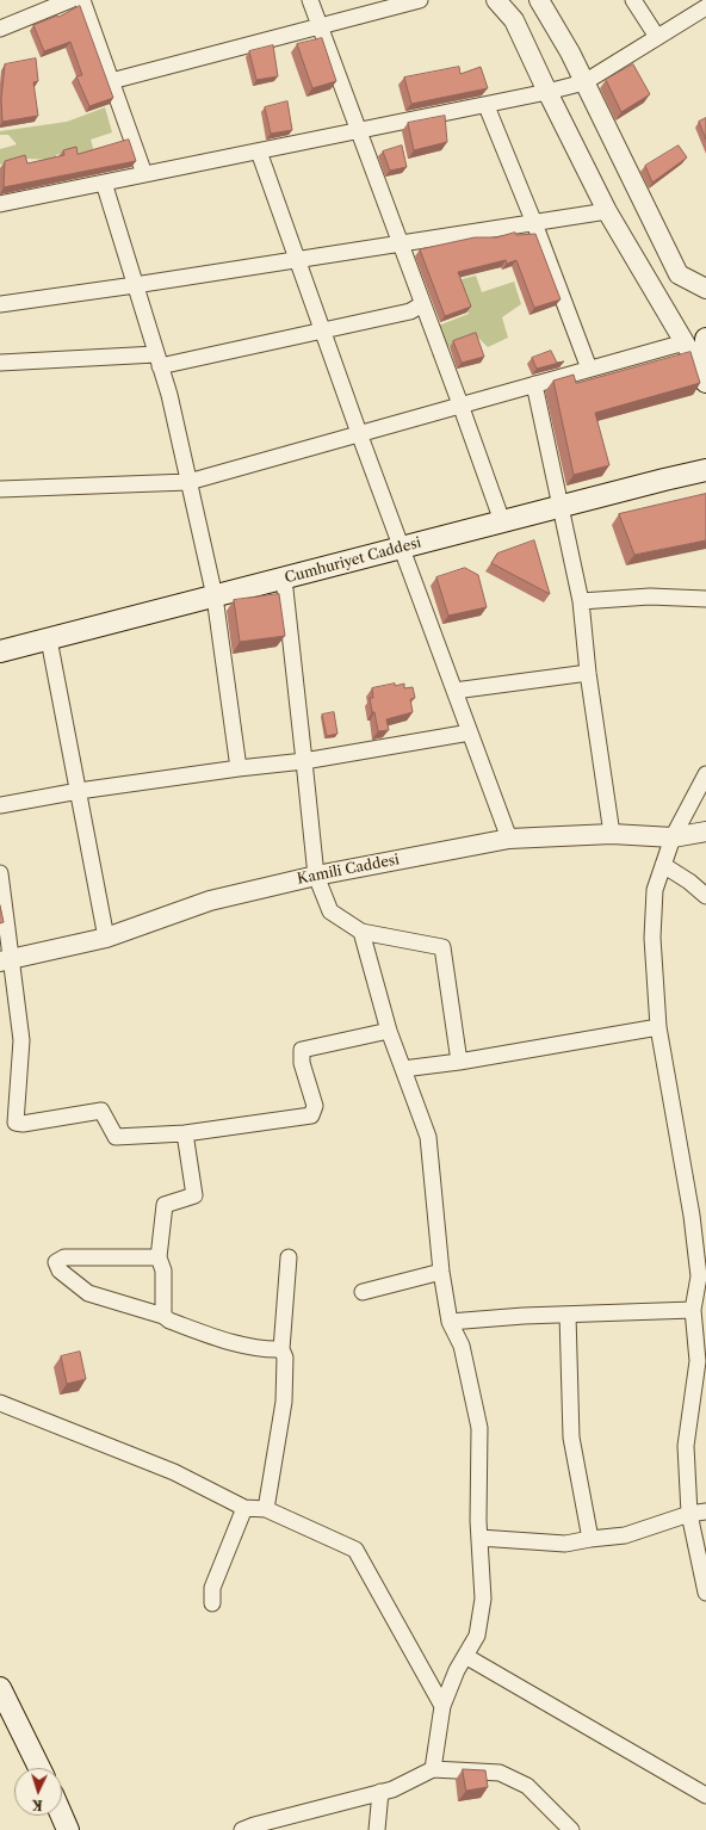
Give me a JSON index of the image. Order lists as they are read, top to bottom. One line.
{"streets":{"main road":["Cumhuriyet Caddesi"],"street":["Kamili Caddesi"]},"north":"bottom"}
